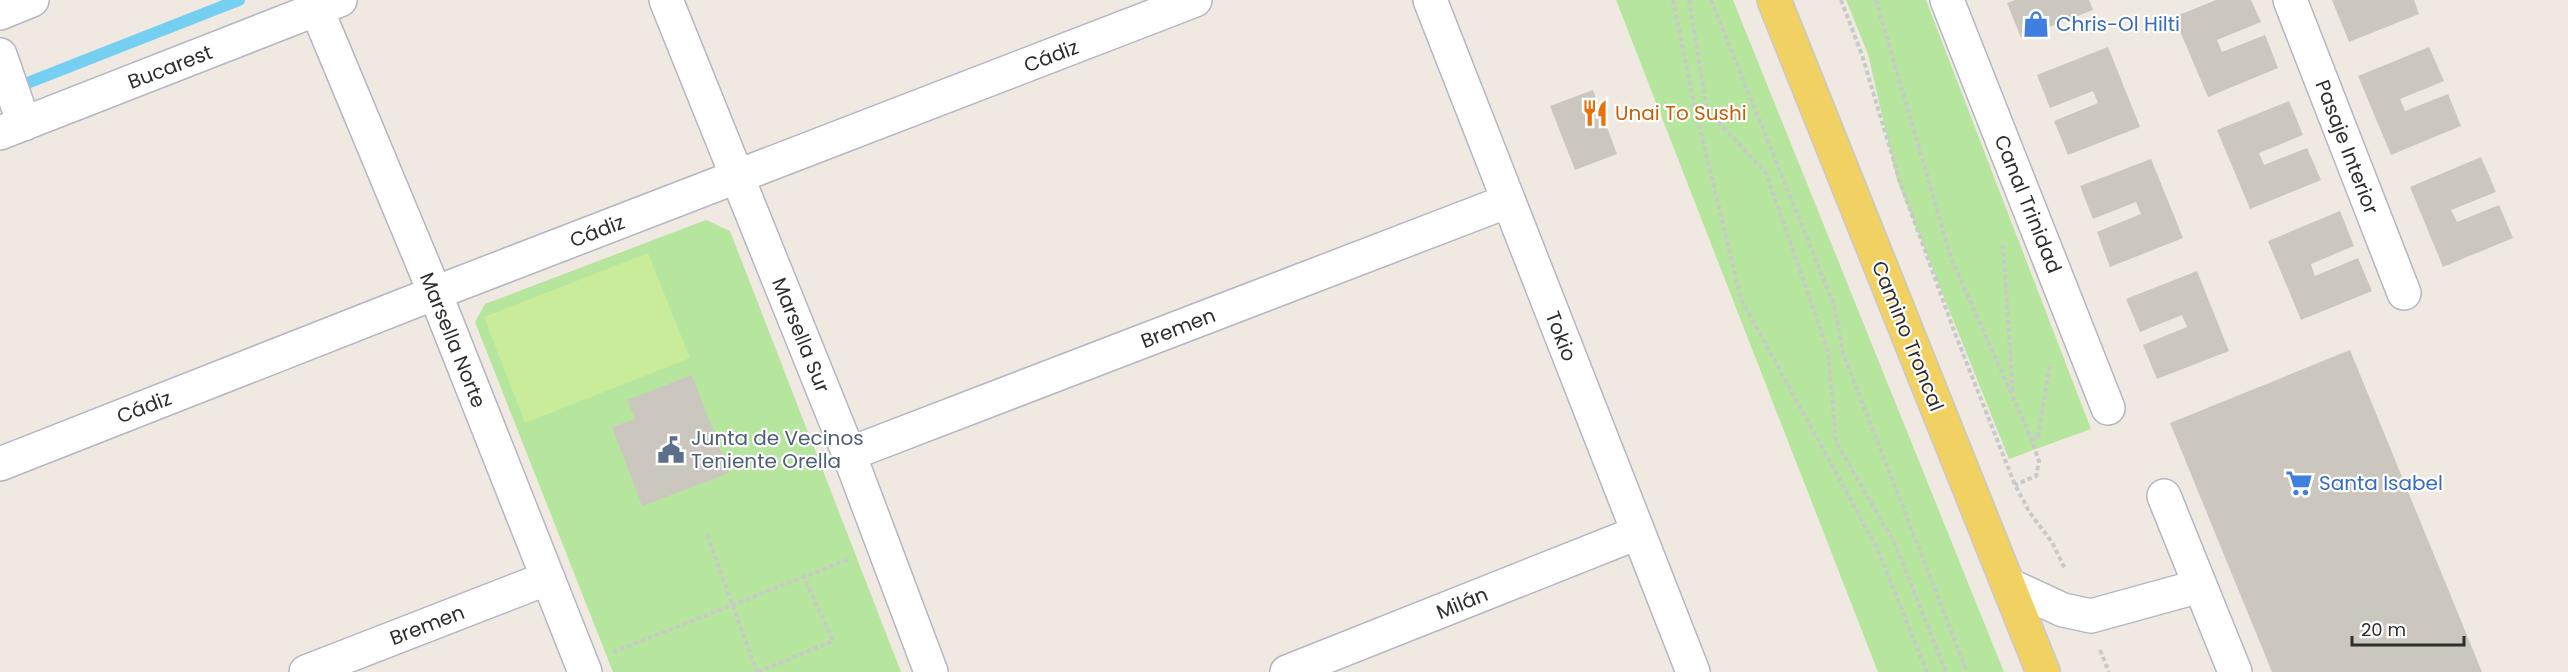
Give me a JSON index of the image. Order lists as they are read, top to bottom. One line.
{"streets":{"main road":["Camino Troncal"],"street":["Cádiz","Bucarest","Pasaje Interior","Canal Trinidad","Bremen","Marsella Sur","Tokio","Marsella Norte","Milán"]},"crossings":[["Cádiz","Marsella Sur"],["Cádiz","Marsella Norte"],["Bucarest","Marsella Norte"],["Bremen","Marsella Sur"],["Bremen","Tokio"],["Bremen","Marsella Norte"],["Tokio","Milán"]],"places":{"shop":["Chris-Ol Hilti"],"restaurant":["Unai To Sushi"],"public building":["Junta de Vecinos Teniente Orella"],"supermarket":["Santa Isabel"]},"scale_bar":"20 m"}
